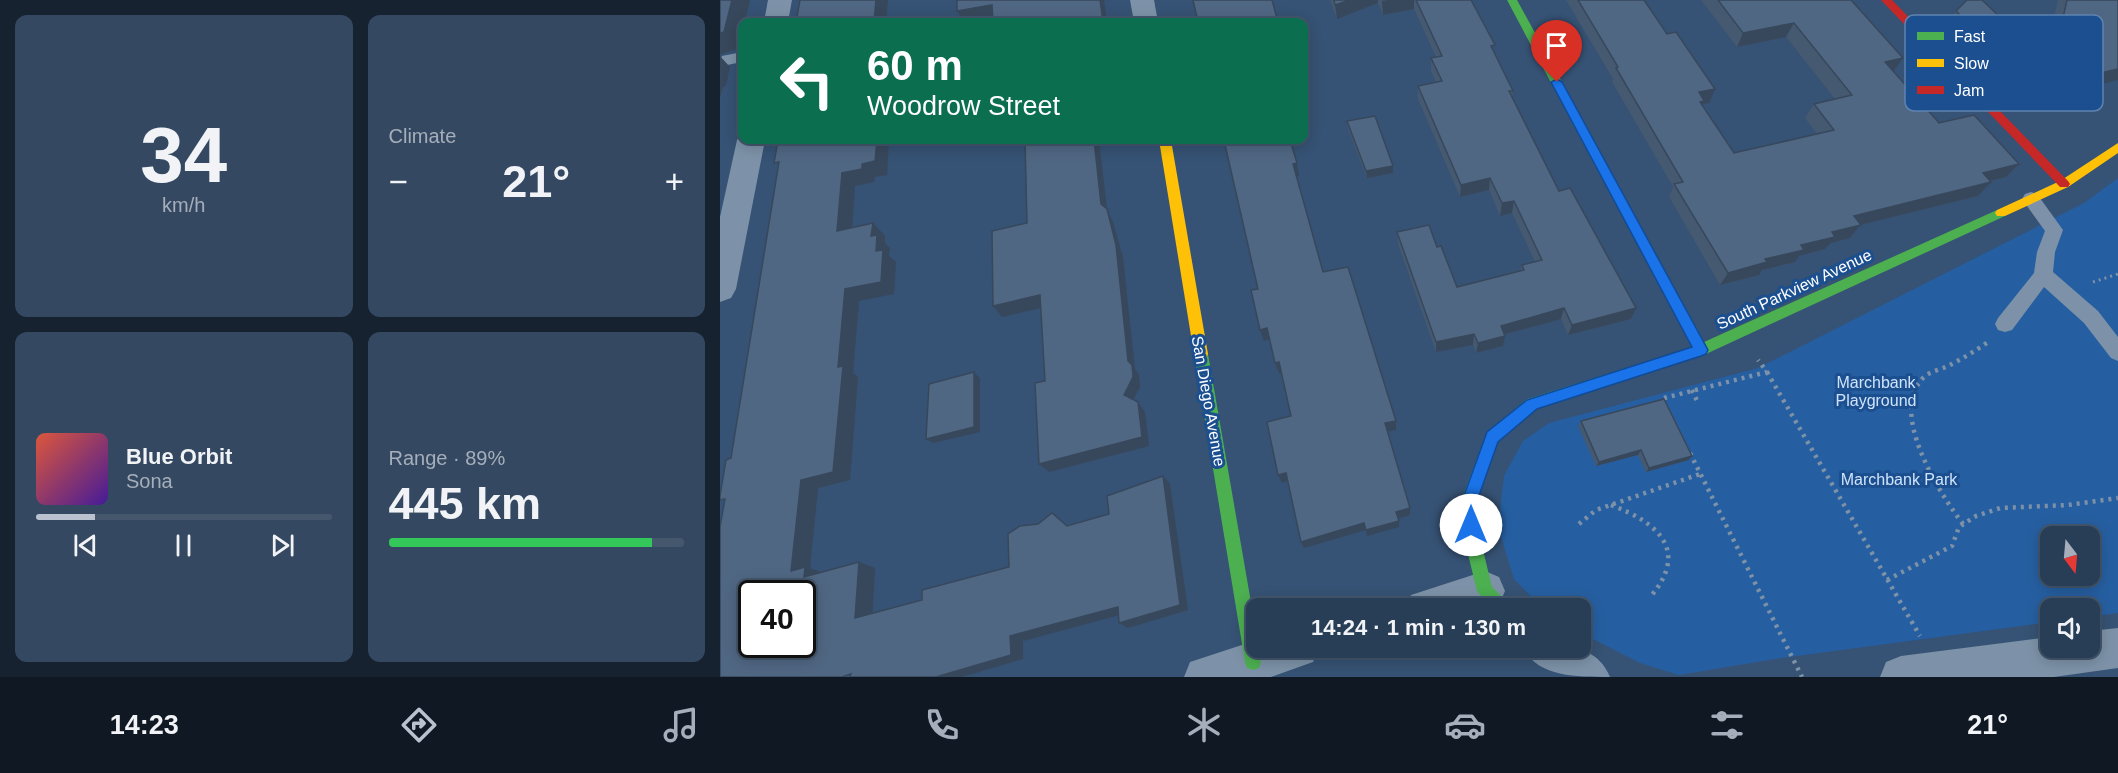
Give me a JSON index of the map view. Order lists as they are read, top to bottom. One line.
{"streets":{"street":["South Parkview Avenue","San Diego Avenue"]},"parks":["Marchbank Playground","Marchbank Park"],"legend":["Fast","Slow","Jam"],"north":"bottom","page":{"tile":[["34","km/h"],"Climate",["Range · 89%","445 km"]],"turn":["60 m","Woodrow Street"],"heat":["−","21°","+"],"song":["Blue Orbit","Sona"],"limit":"40","trip":"14:24 · 1 min · 130 m","tabs":["14:23","21°"]}}
